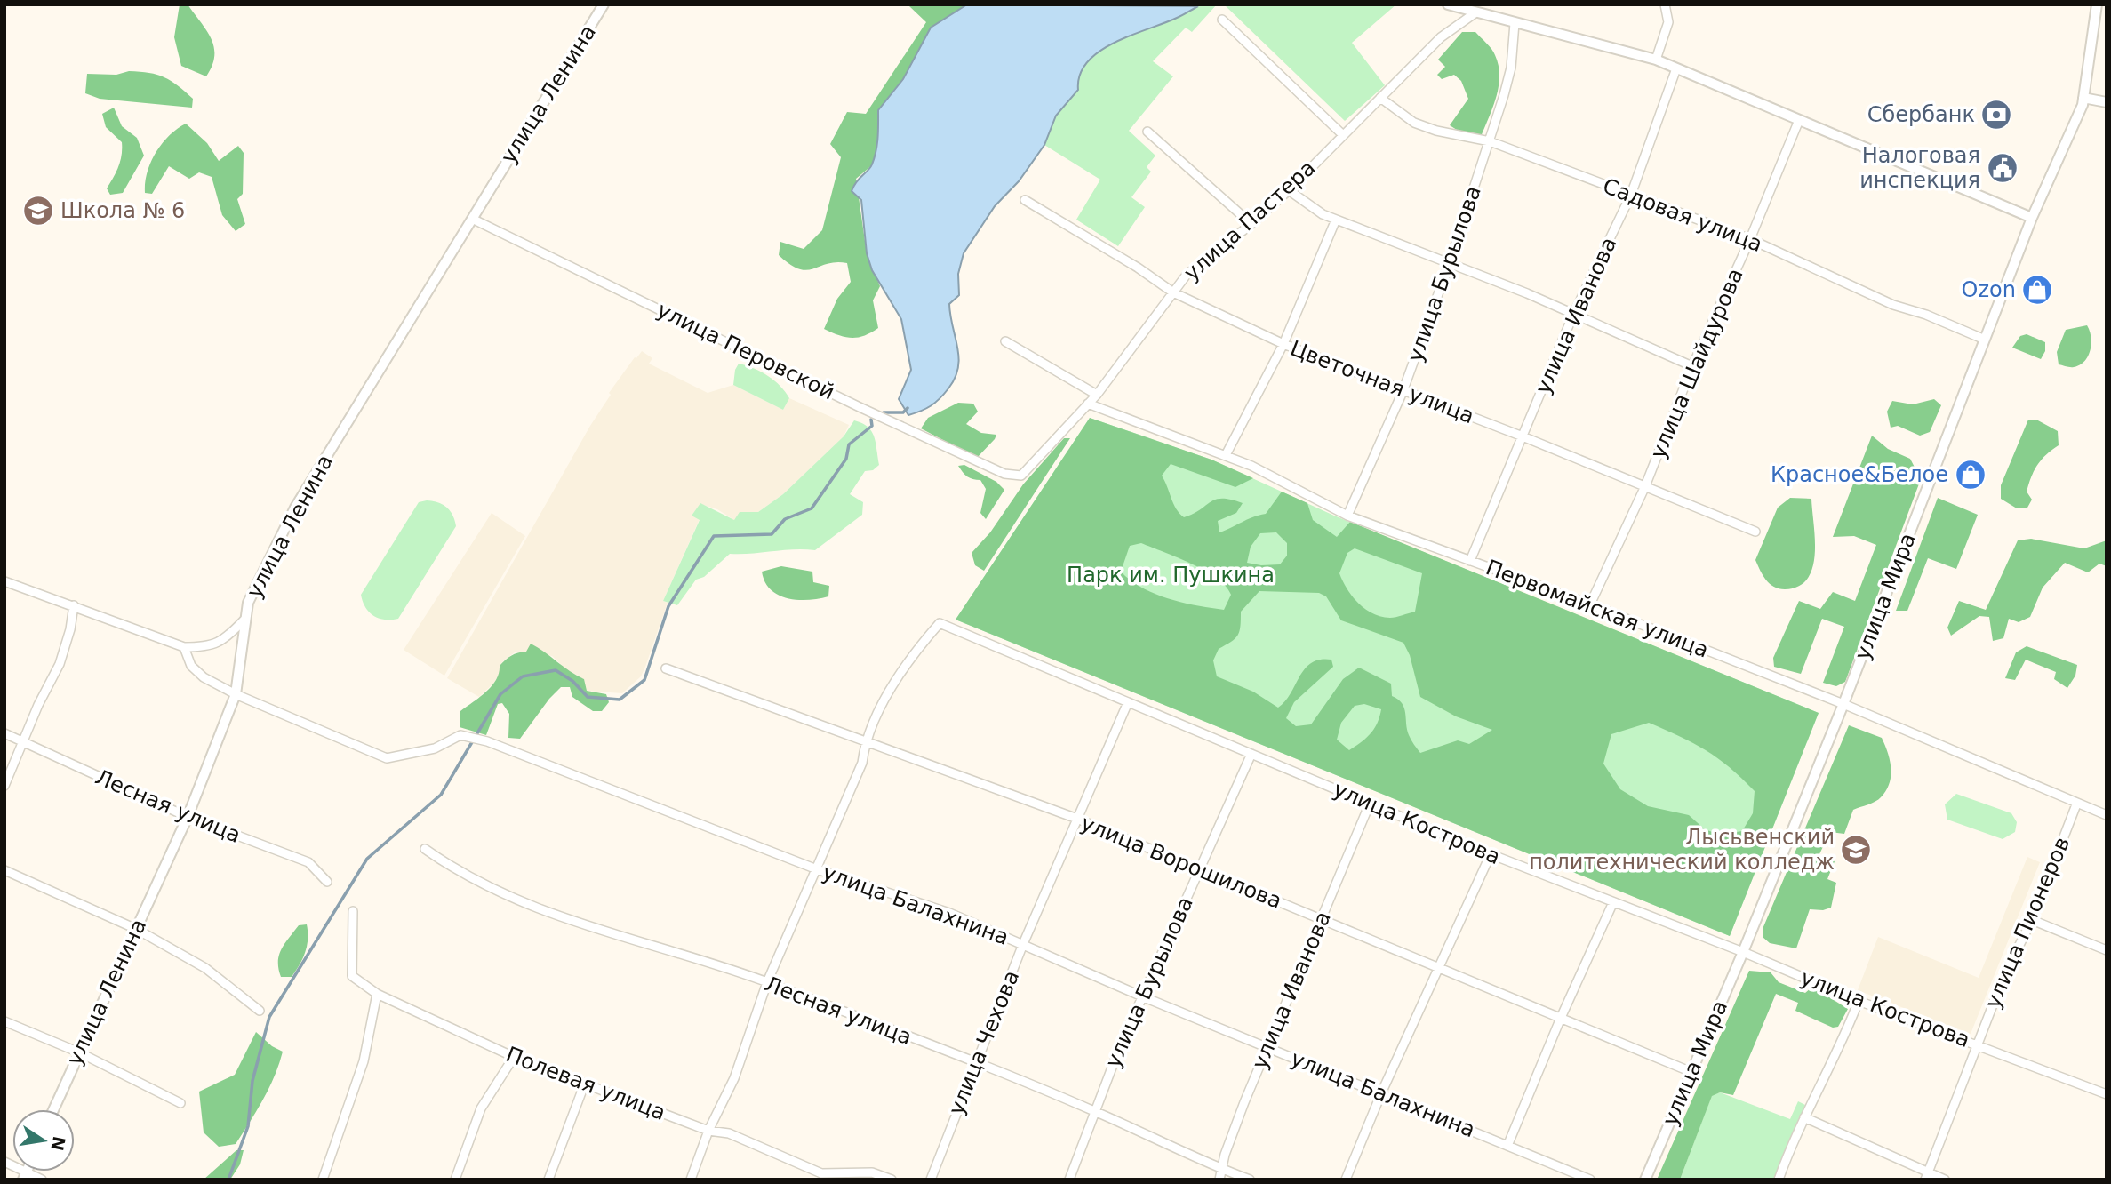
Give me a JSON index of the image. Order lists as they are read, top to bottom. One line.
{"streets":{"street":["улица Ленина","Садовая улица","улица Пастера","улица Бурылова","улица Иванова","улица Перовской","улица Шайдурова","Цветочная улица","улица Мира","Первомайская улица","Лесная улица","улица Кострова","улица Ворошилова","улица Балахнина","улица Пионеров","улица Чехова","Полевая улица"]},"crossings":[["улица Ленина","улица Перовской"],["улица Ленина","Лесная улица"],["улица Ленина","улица Балахнина"],["Садовая улица","улица Пастера"],["Садовая улица","улица Бурылова"],["Садовая улица","улица Иванова"],["Садовая улица","улица Шайдурова"],["Садовая улица","улица Мира"],["улица Пастера","улица Перовской"],["улица Пастера","Цветочная улица"],["улица Пастера","Первомайская улица"],["улица Бурылова","Цветочная улица"],["улица Бурылова","Первомайская улица"],["улица Бурылова","Лесная улица"],["улица Бурылова","улица Кострова"],["улица Бурылова","улица Ворошилова"],["улица Бурылова","улица Балахнина"],["улица Иванова","Цветочная улица"],["улица Иванова","Первомайская улица"],["улица Иванова","Лесная улица"],["улица Иванова","улица Кострова"],["улица Иванова","улица Ворошилова"],["улица Иванова","улица Балахнина"],["улица Шайдурова","Цветочная улица"],["улица Шайдурова","Первомайская улица"],["улица Мира","Первомайская улица"],["улица Мира","улица Кострова"],["улица Мира","улица Ворошилова"],["Первомайская улица","улица Пионеров"],["Лесная улица","улица Чехова"],["улица Кострова","улица Ворошилова"],["улица Кострова","улица Пионеров"],["улица Кострова","улица Чехова"],["улица Ворошилова","улица Чехова"],["улица Балахнина","улица Чехова"]],"parks":["Парк им. Пушкина"],"places":{"bank":["Сбербанк"],"public building":["Налоговая инспекция"],"school or university":["Школа № 6","Лысьвенский политехнический колледж"],"shop":["Ozon","Красное&Белое"]},"north":"right"}
